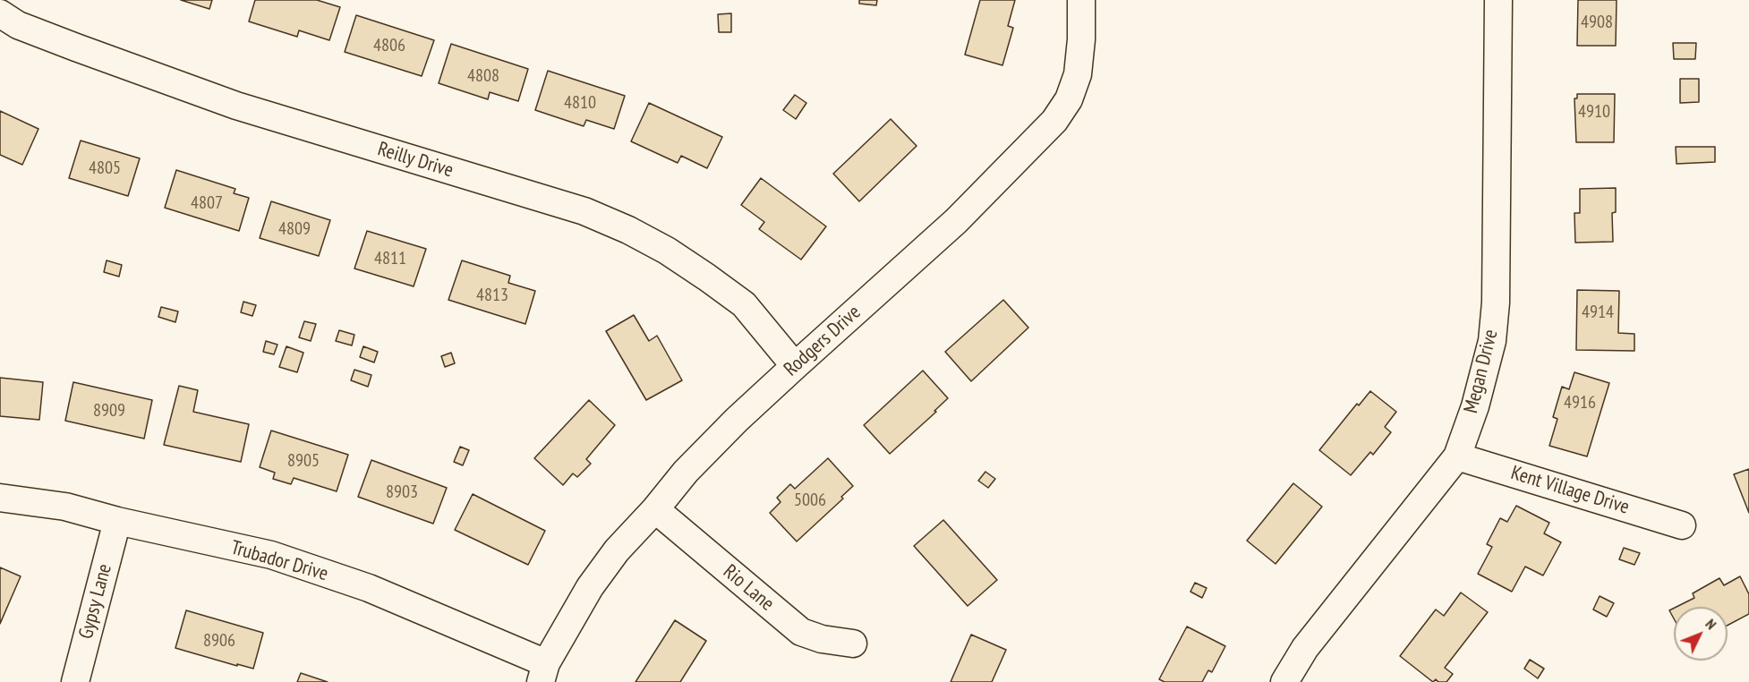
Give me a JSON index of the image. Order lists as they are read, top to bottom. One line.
{"streets":{"street":["Reilly Drive","Rodgers Drive","Megan Drive","Kent Village Drive","Trubador Drive","Rio Lane","Gypsy Lane"]},"crossings":[["Reilly Drive","Rodgers Drive"],["Rodgers Drive","Trubador Drive"],["Rodgers Drive","Rio Lane"],["Megan Drive","Kent Village Drive"],["Trubador Drive","Gypsy Lane"]],"house_numbers":["4908","4806","4808","4810","4910","4805","4807","4809","4811","4813","4914","4916","8909","8905","8903","5006","8906"],"north":"top right"}
